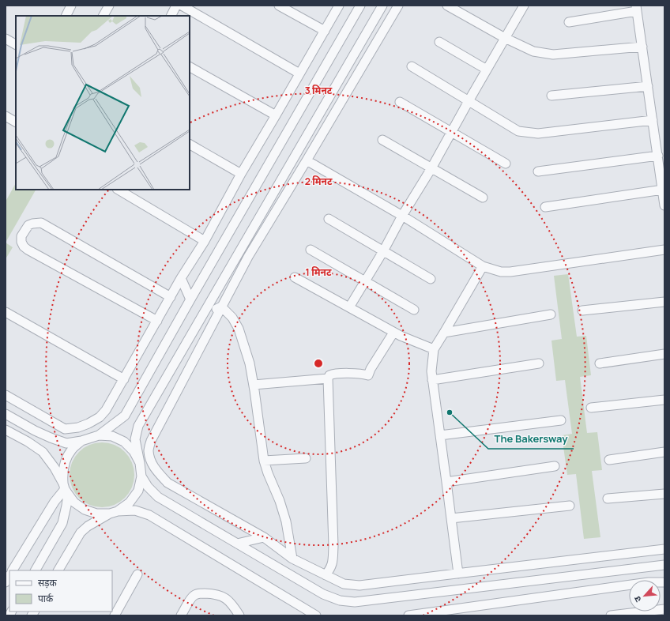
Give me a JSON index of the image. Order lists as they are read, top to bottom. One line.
{"places":["The Bakersway"],"legend":["सड़क","पार्क"],"north":"bottom left","rings":["3 मिनट","2 मिनट","1 मिनट"]}
